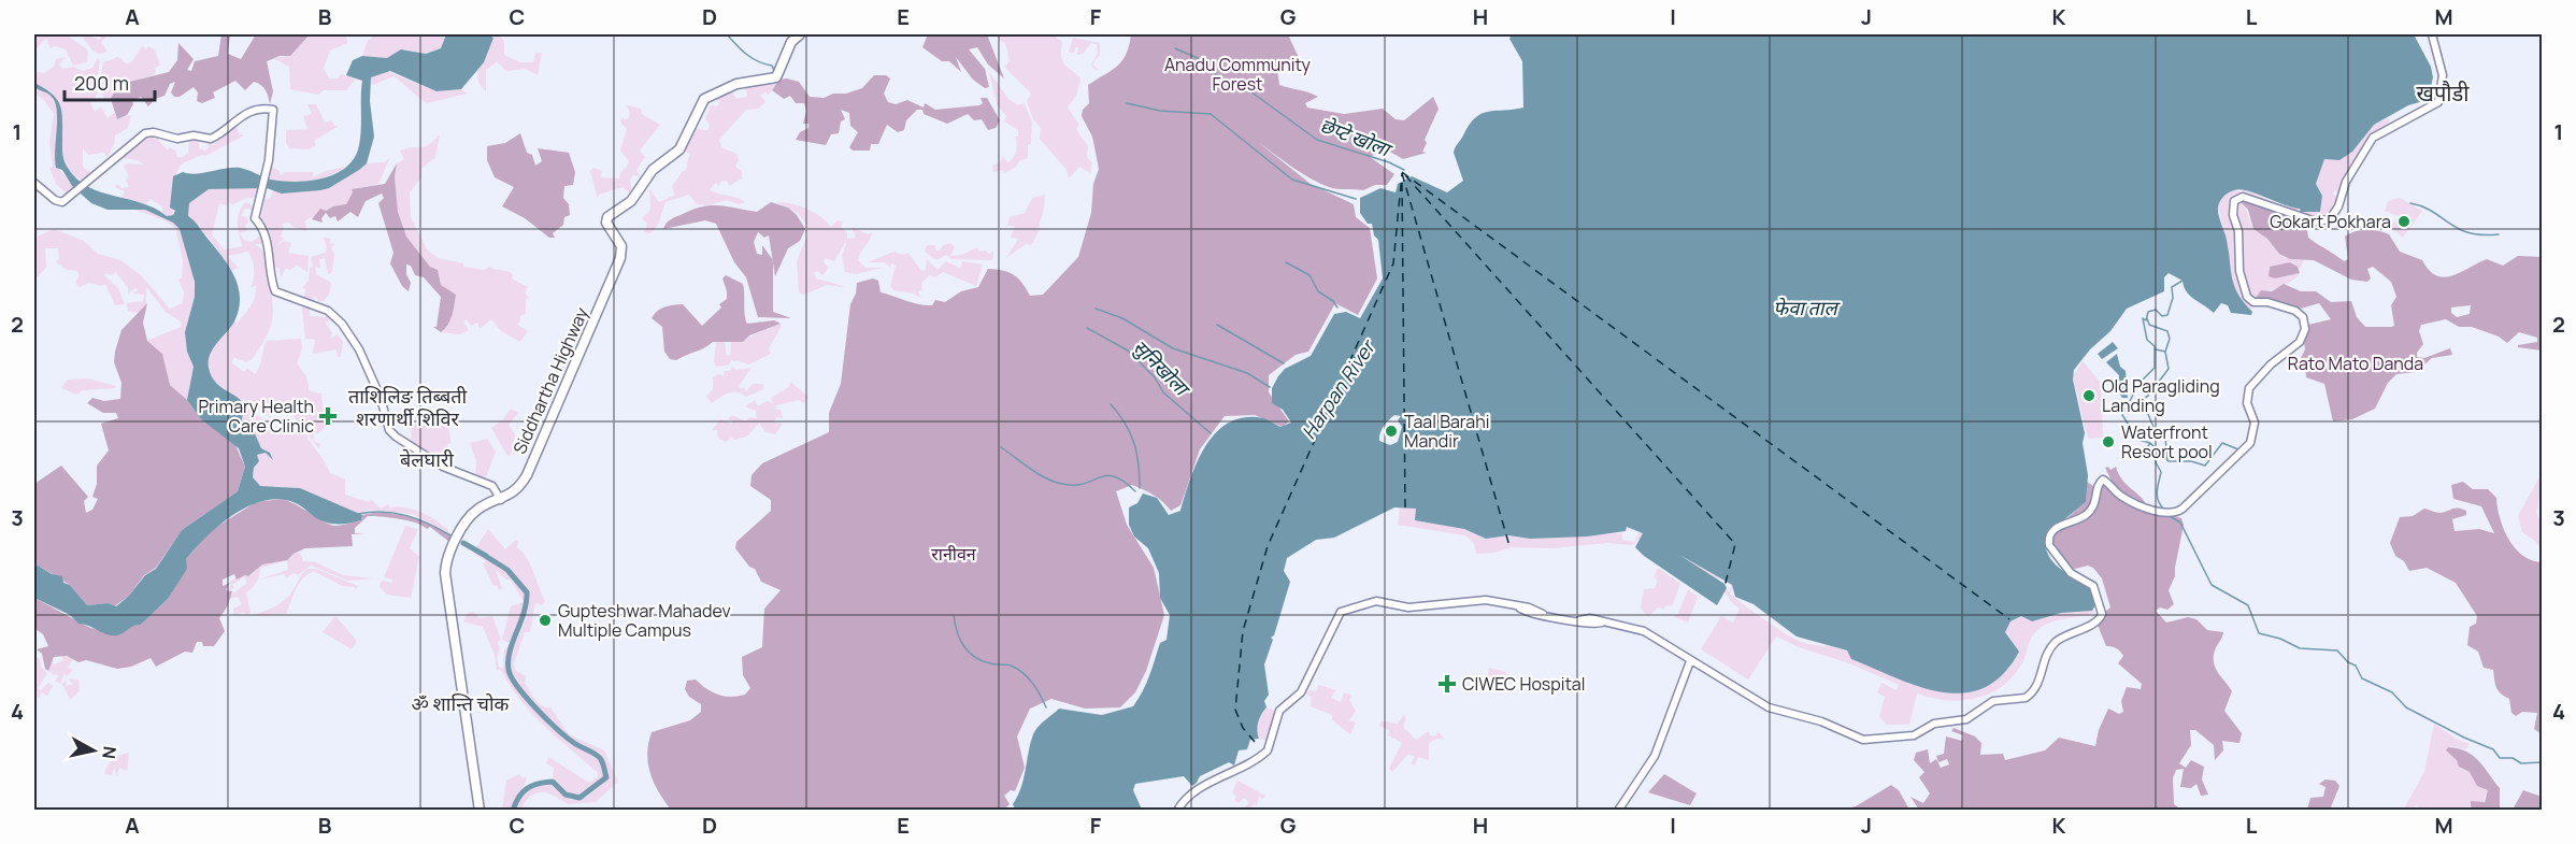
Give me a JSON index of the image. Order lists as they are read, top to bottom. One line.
{"streets":{"highway":["Siddhartha Highway"]},"districts":["खपौडी","ताशिलिङ तिब्बती शरणार्थी शिविर","बेलघारी","ॐ शान्ति चोक"],"water":["छेप्टे खोला","फेवा ताल","सुनिखोला","Harpan River"],"parks":["Anadu Community Forest","Rato Mato Danda","रानीवन"],"places":{"other":["Gokart Pokhara","Old Paragliding Landing","Taal Barahi Mandir","Waterfront Resort pool","Gupteshwar Mahadev Multiple Campus"],"health":["Primary Health Care Clinic","CIWEC Hospital"]},"scale_bar":"200 m","north":"right","grid":{"columns":["A","B","C","D","E","F","G","H","I","J","K","L","M"],"rows":["1","2","3","4"]}}
